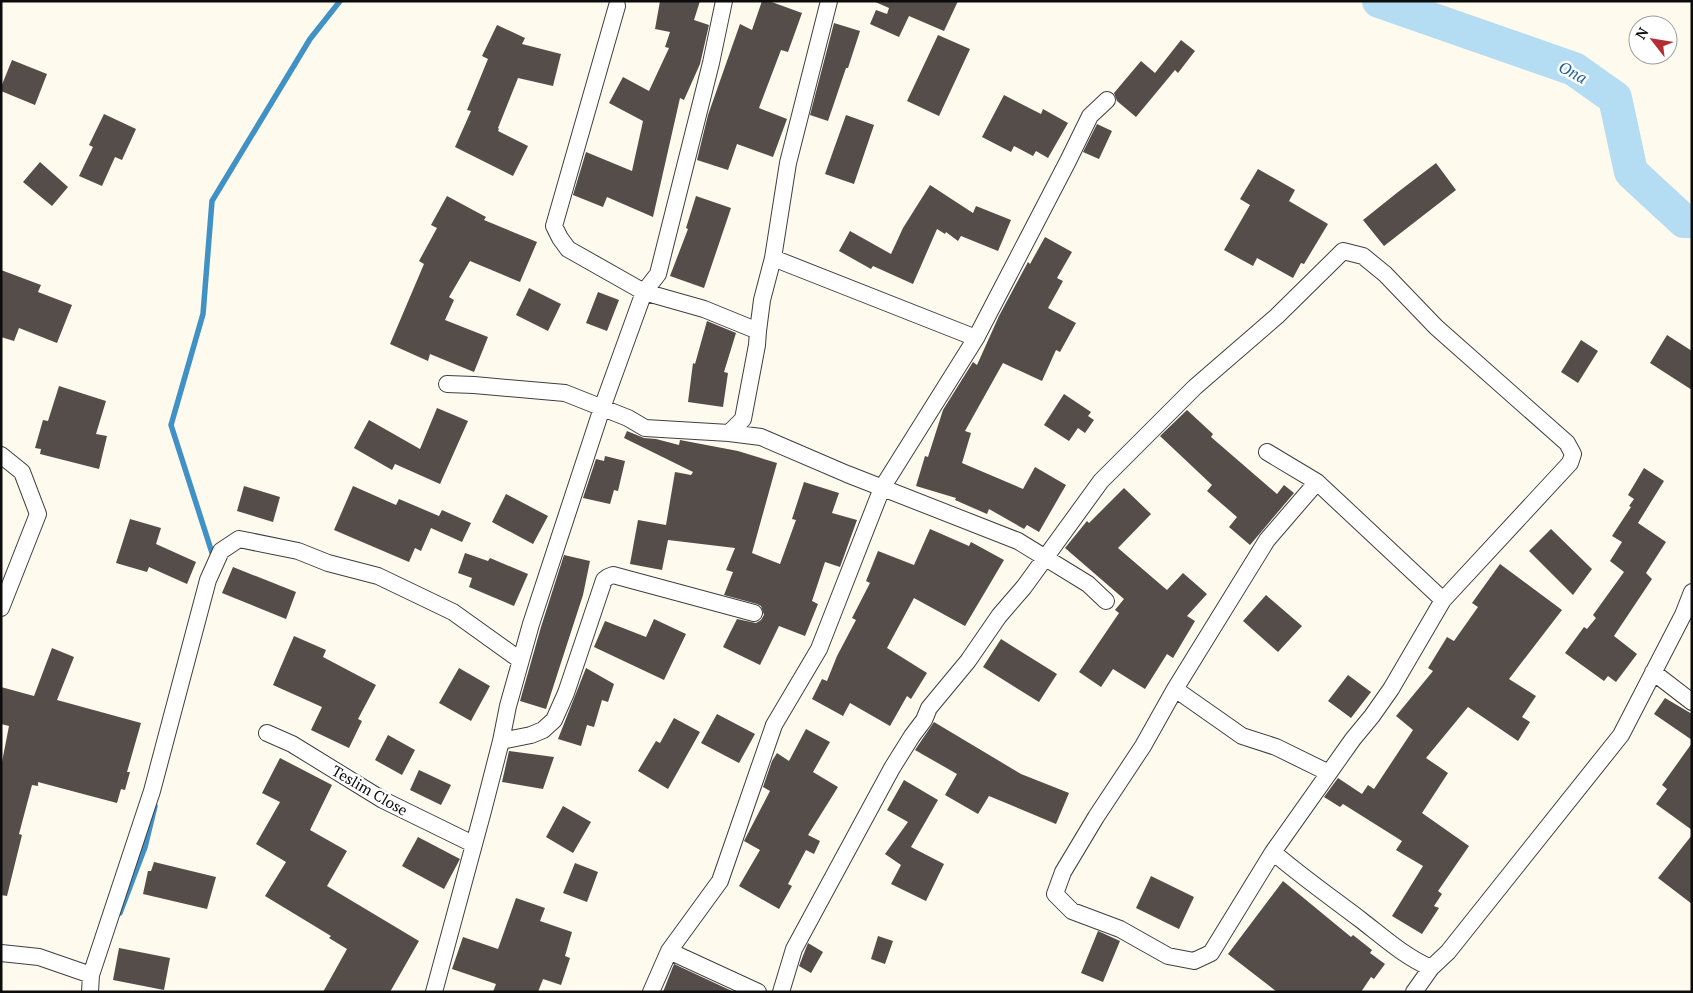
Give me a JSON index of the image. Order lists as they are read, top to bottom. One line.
{"streets":{"street":["Teslim Close"]},"water":["Ona"],"north":"top left"}
